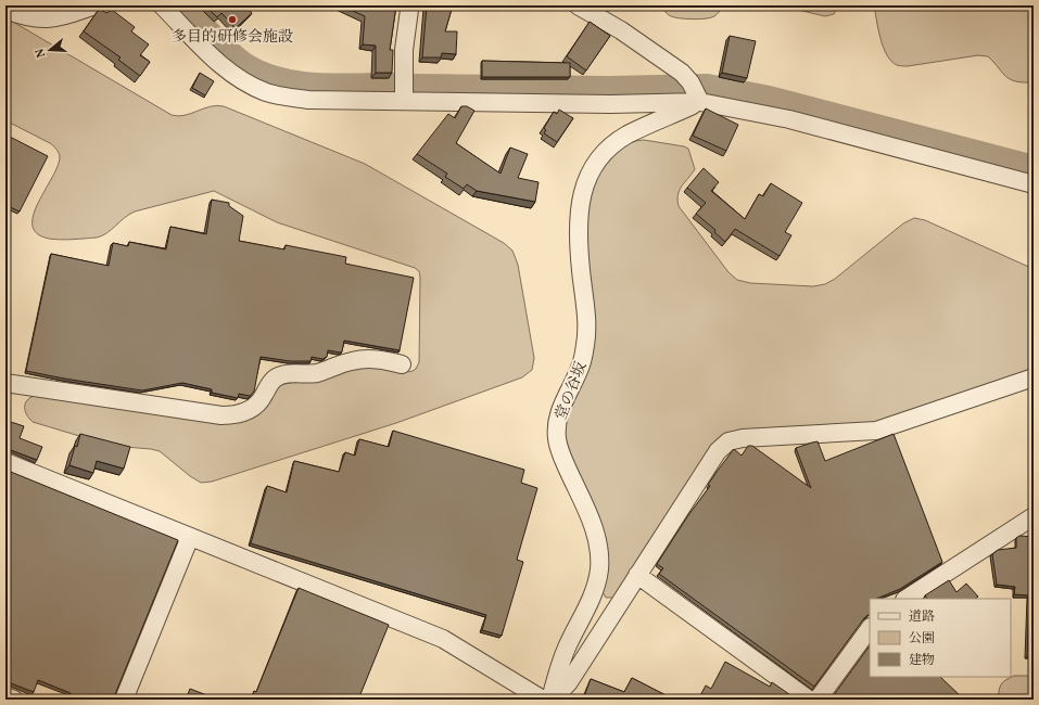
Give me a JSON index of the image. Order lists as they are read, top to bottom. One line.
{"streets":{"street":["堂の谷坂"]},"places":["多目的研修会施設"],"legend":["道路","公園","建物"],"north":"left"}
